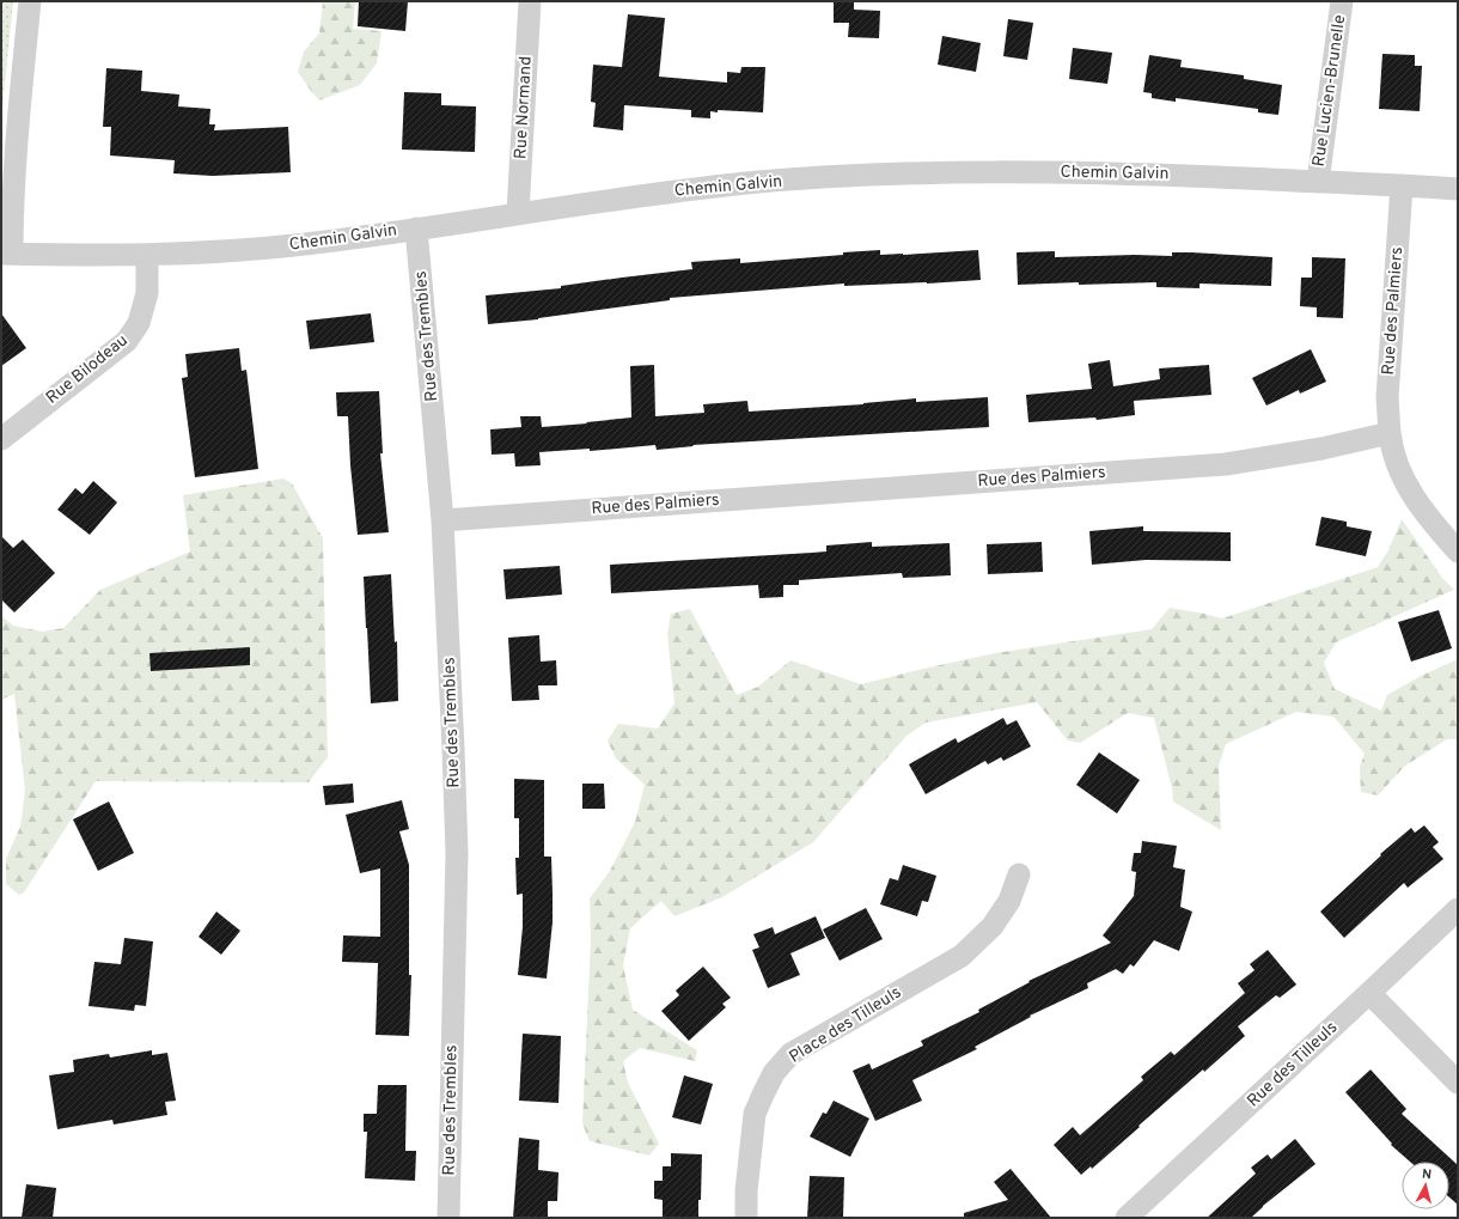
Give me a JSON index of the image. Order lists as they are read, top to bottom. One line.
{"streets":{"street":["Rue Lucien-Brunelle","Rue Normand","Chemin Galvin","Rue des Palmiers","Rue des Trembles","Rue Bilodeau","Place des Tilleuls","Rue des Tilleuls"]},"crossings":[["Rue Lucien-Brunelle","Chemin Galvin"],["Rue Normand","Chemin Galvin"],["Chemin Galvin","Rue des Palmiers"],["Chemin Galvin","Rue des Trembles"],["Chemin Galvin","Rue Bilodeau"],["Rue des Palmiers","Rue des Trembles"]],"north":"top"}
